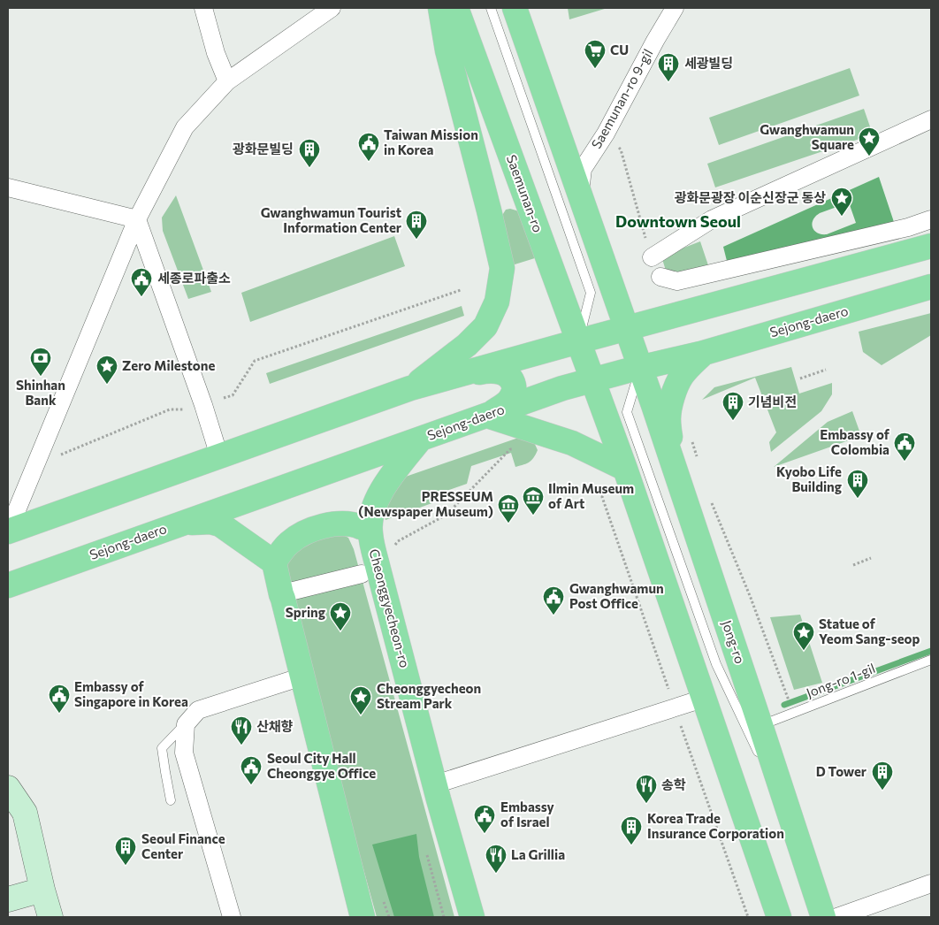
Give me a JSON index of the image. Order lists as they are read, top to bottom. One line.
{"streets":{"main road":["Saemunan-ro","Sejong-daero","Cheonggyecheon-ro","Jong-ro"],"street":["Saemunan-ro 9-gil"],"lane":["Jong-ro 1-gil"]},"crossings":[["Saemunan-ro","Sejong-daero"],["Sejong-daero","Cheonggyecheon-ro"],["Sejong-daero","Jong-ro"],["Jong-ro","Jong-ro 1-gil"]],"districts":["Downtown Seoul"],"places":{"supermarket":["CU"],"building":["세광빌딩","광화문빌딩","Gwanghwamun Tourist Information Center","기념비전","Kyobo Life Building","D Tower","Korea Trade Insurance Corporation","Seoul Finance Center"],"place":["Gwanghwamun Square","광화문광장 이순신장군 동상","Zero Milestone","Spring","Statue of Yeom Sang-seop","Cheonggyecheon Stream Park"],"public building":["Taiwan Mission in Korea","세종로파출소","Embassy of Colombia","Gwanghwamun Post Office","Embassy of Singapore in Korea","Seoul City Hall Cheonggye Office","Embassy of Israel"],"bank":["Shinhan Bank"],"museum":["Ilmin Museum of Art","PRESSEUM (Newspaper Museum)"],"restaurant":["산채향","송학","La Grillia"]}}
